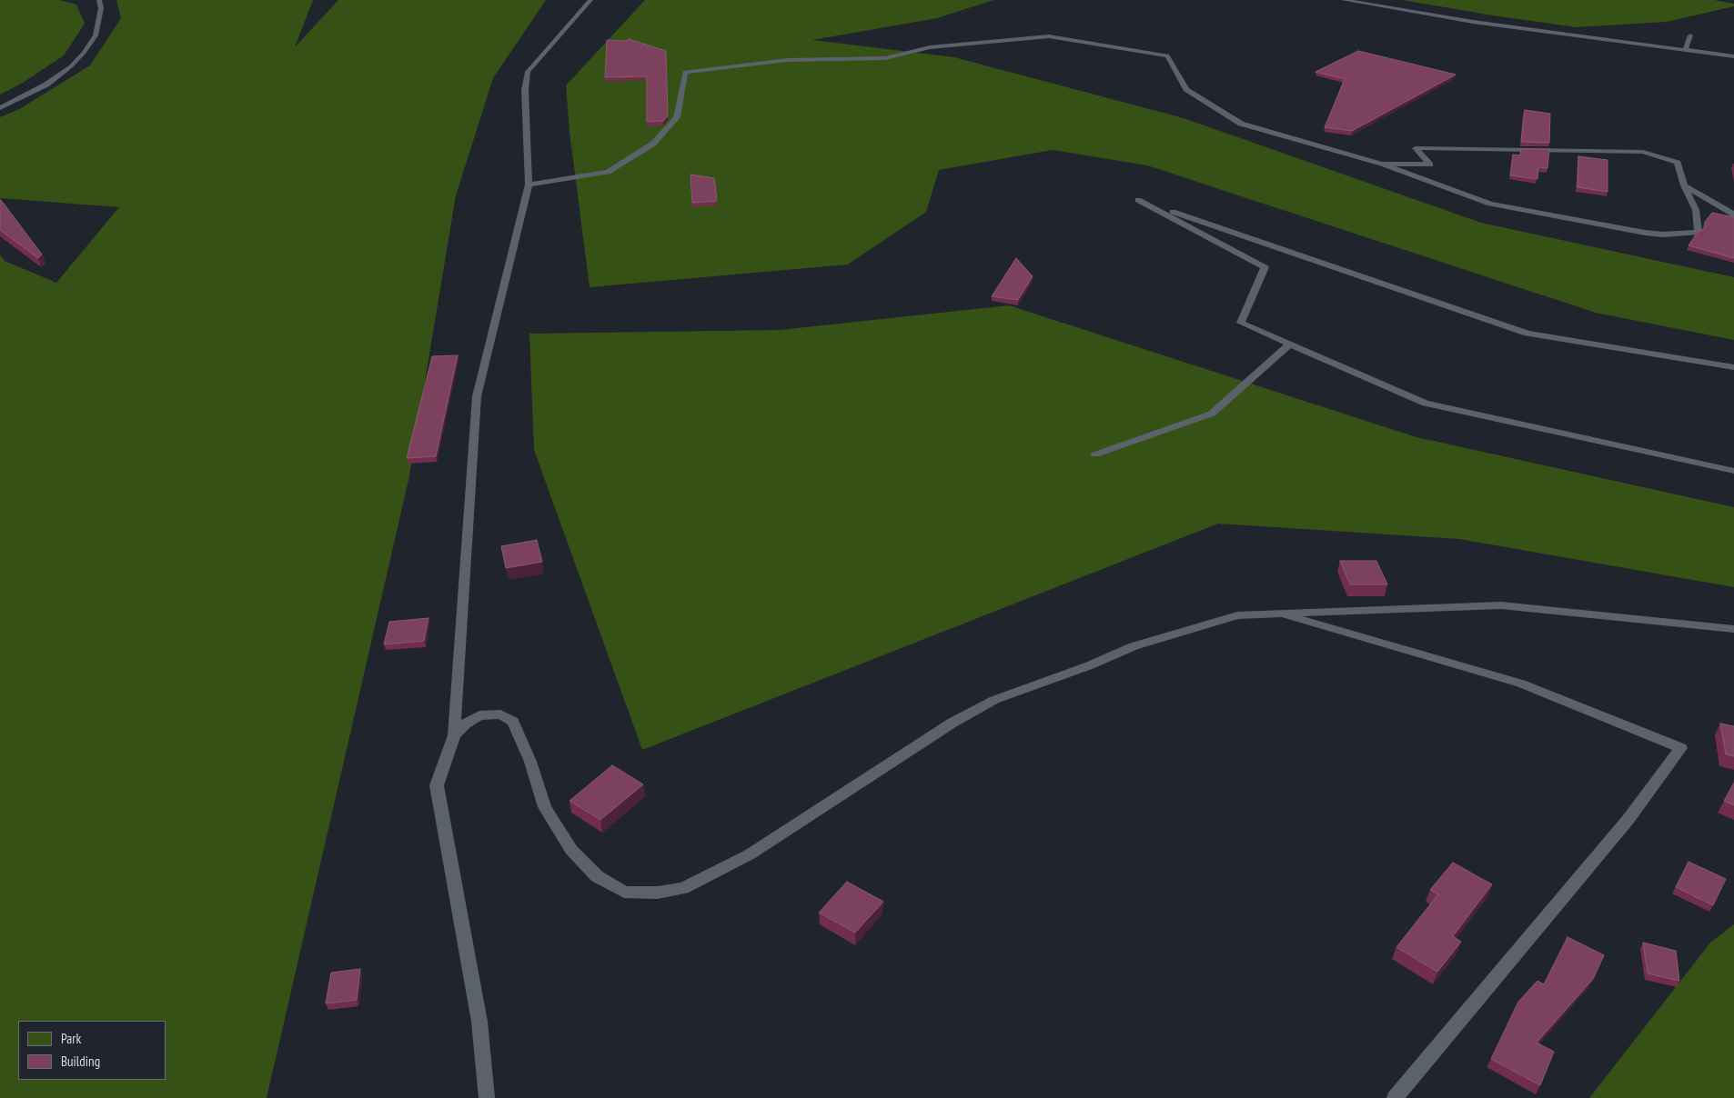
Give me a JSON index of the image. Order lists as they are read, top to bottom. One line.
{"legend":["Park","Building"]}
